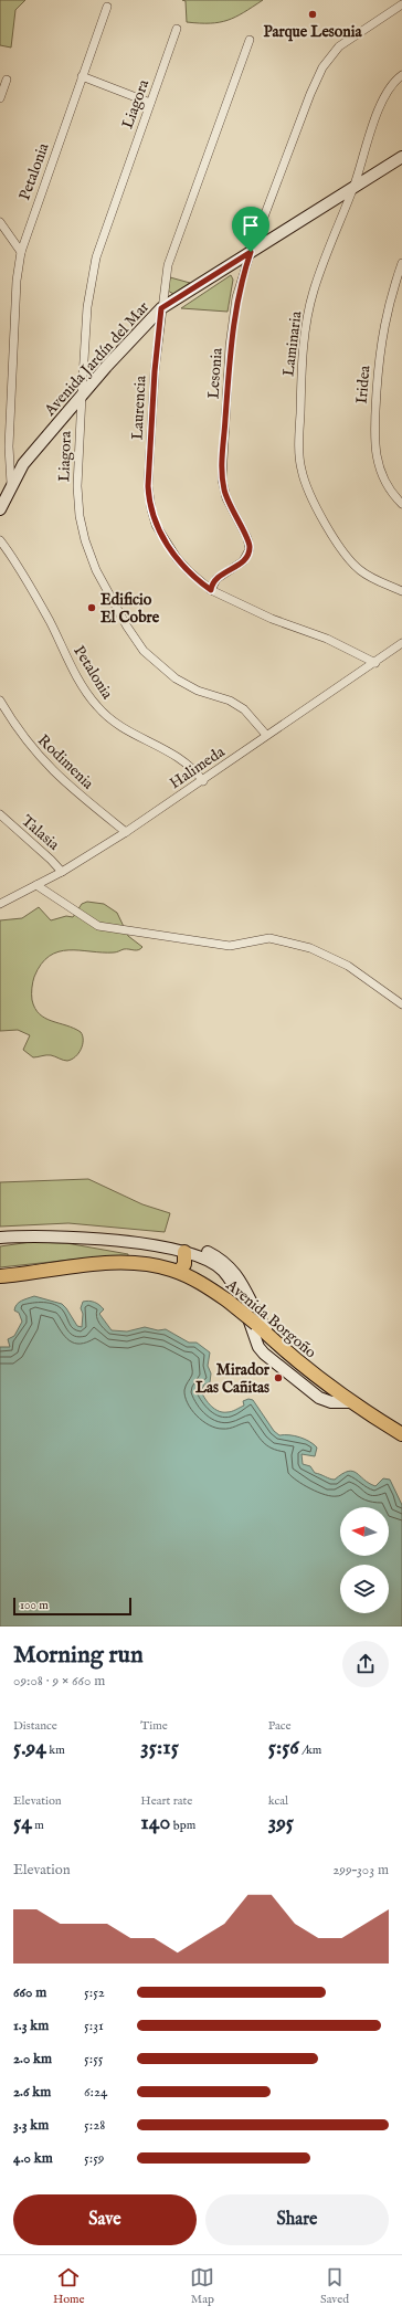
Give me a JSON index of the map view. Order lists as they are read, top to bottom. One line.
{"streets":{"main road":["Avenida Borgoño"],"street":["Liagora","Petalonia","Laminaria","Avenida Jardín del Mar","Lesonia","Iridea","Laurencia","Rodimenia","Halimeda","Talasia"]},"crossings":[["Liagora","Avenida Jardín del Mar"],["Liagora","Halimeda"],["Petalonia","Avenida Jardín del Mar"],["Petalonia","Halimeda"],["Laminaria","Avenida Jardín del Mar"],["Avenida Jardín del Mar","Lesonia"],["Avenida Jardín del Mar","Laurencia"],["Lesonia","Laurencia"],["Laurencia","Halimeda"],["Rodimenia","Halimeda"],["Halimeda","Talasia"]],"places":["Parque Lesonia","Edificio El Cobre","Mirador Las Cañitas"],"scale_bar":"100 m","north":"left","page":{"scale":"100 m","heading":["Morning run","09:08 · 9 × 660 m"],"stats":[["Distance","5.94 km"],["Time","35:15"],["Pace","5:56 /km"],["Elevation","54 m"],["Heart rate","140 bpm"],["kcal","395"]],"chart":["Elevation","299–303 m"],"list":[{"name":"660 m","note":"5:52"},{"name":"1.3 km","note":"5:31"},{"name":"2.0 km","note":"5:55"},{"name":"2.6 km","note":"6:24"},{"name":"3.3 km","note":"5:28"},{"name":"4.0 km","note":"5:59"}],"buttons":["Save","Share"],"tabs":["Home","Map","Saved"]}}
